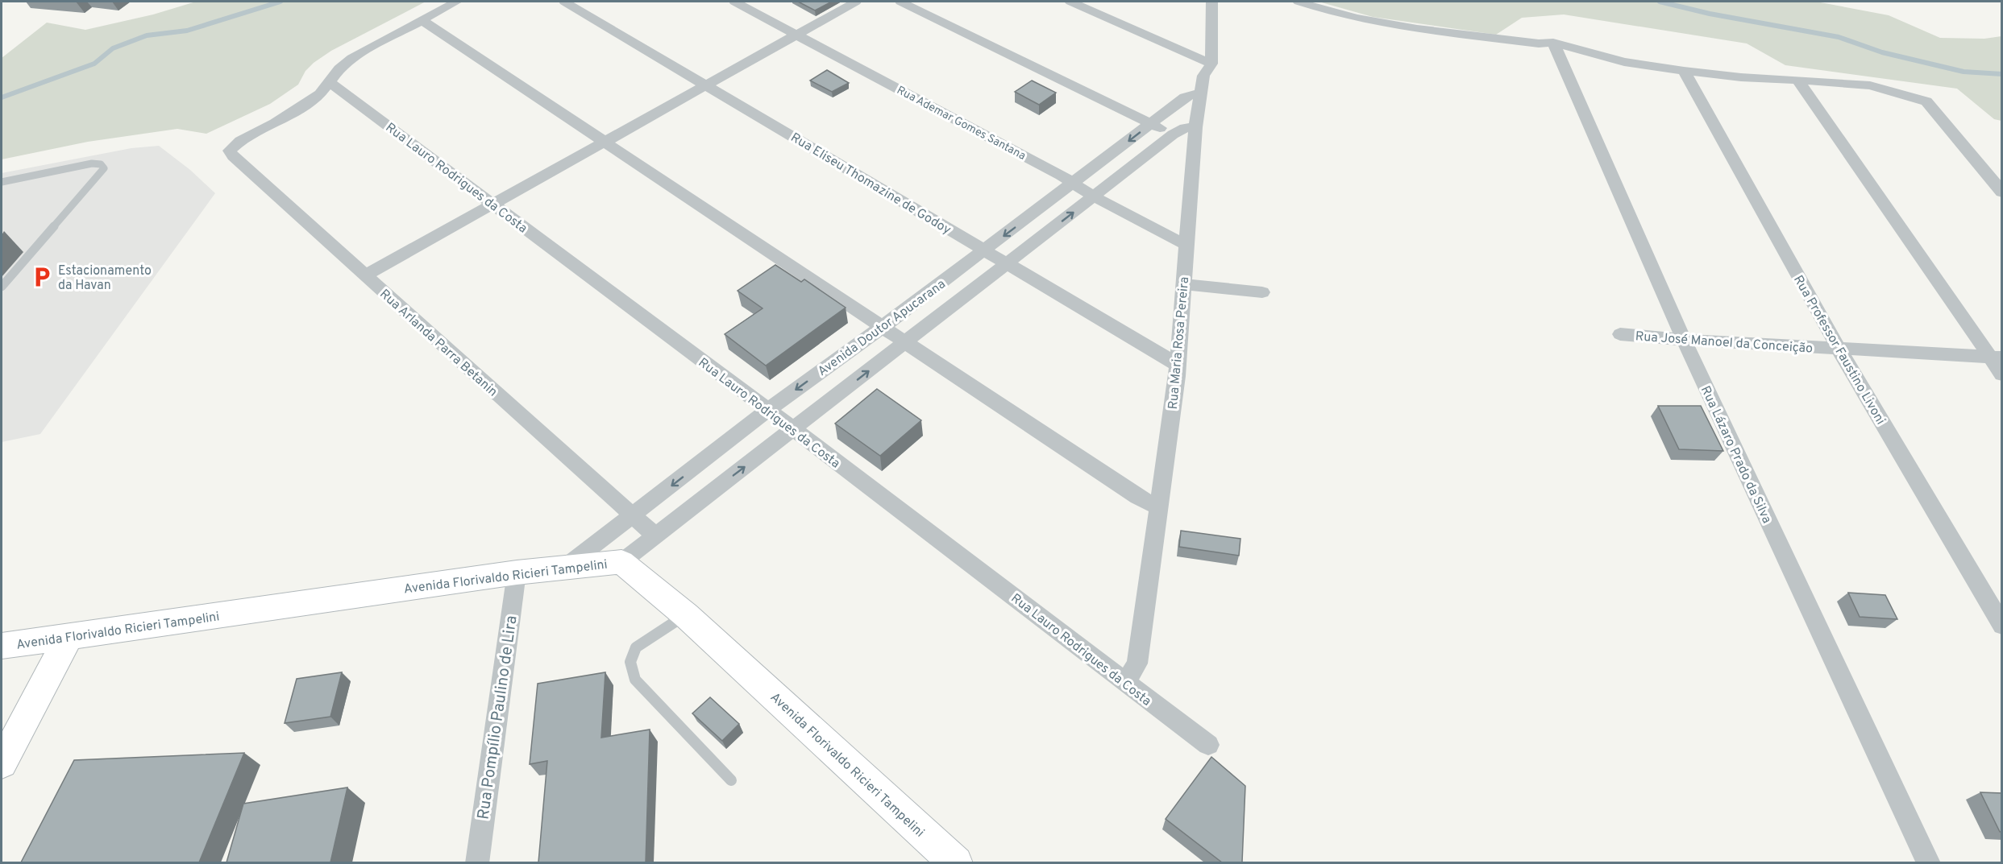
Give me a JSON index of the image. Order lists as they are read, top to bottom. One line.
{"streets":{"street":["Rua Ademar Gomes Santana","Rua Lauro Rodrigues da Costa","Rua Eliseu Thomazine de Godoy","Avenida Doutor Apucarana","Rua José Manoel da Conceição","Rua Arlanda Parra Betanin","Rua Maria Rosa Pereira","Rua Professor Faustino Livoni","Rua Lázaro Prado da Silva","Avenida Florivaldo Ricieri Tampelini","Rua Pompílio Paulino de Lira"]},"crossings":[["Rua Ademar Gomes Santana","Avenida Doutor Apucarana"],["Rua Ademar Gomes Santana","Rua Maria Rosa Pereira"],["Rua Lauro Rodrigues da Costa","Avenida Doutor Apucarana"],["Rua Lauro Rodrigues da Costa","Rua Arlanda Parra Betanin"],["Rua Lauro Rodrigues da Costa","Rua Maria Rosa Pereira"],["Rua Eliseu Thomazine de Godoy","Avenida Doutor Apucarana"],["Rua Eliseu Thomazine de Godoy","Rua Maria Rosa Pereira"],["Avenida Doutor Apucarana","Rua Arlanda Parra Betanin"],["Avenida Doutor Apucarana","Rua Maria Rosa Pereira"],["Avenida Doutor Apucarana","Avenida Florivaldo Ricieri Tampelini"],["Rua José Manoel da Conceição","Rua Professor Faustino Livoni"],["Rua José Manoel da Conceição","Rua Lázaro Prado da Silva"],["Avenida Florivaldo Ricieri Tampelini","Rua Pompílio Paulino de Lira"]],"places":{"parking":["Estacionamento da Havan"]}}
